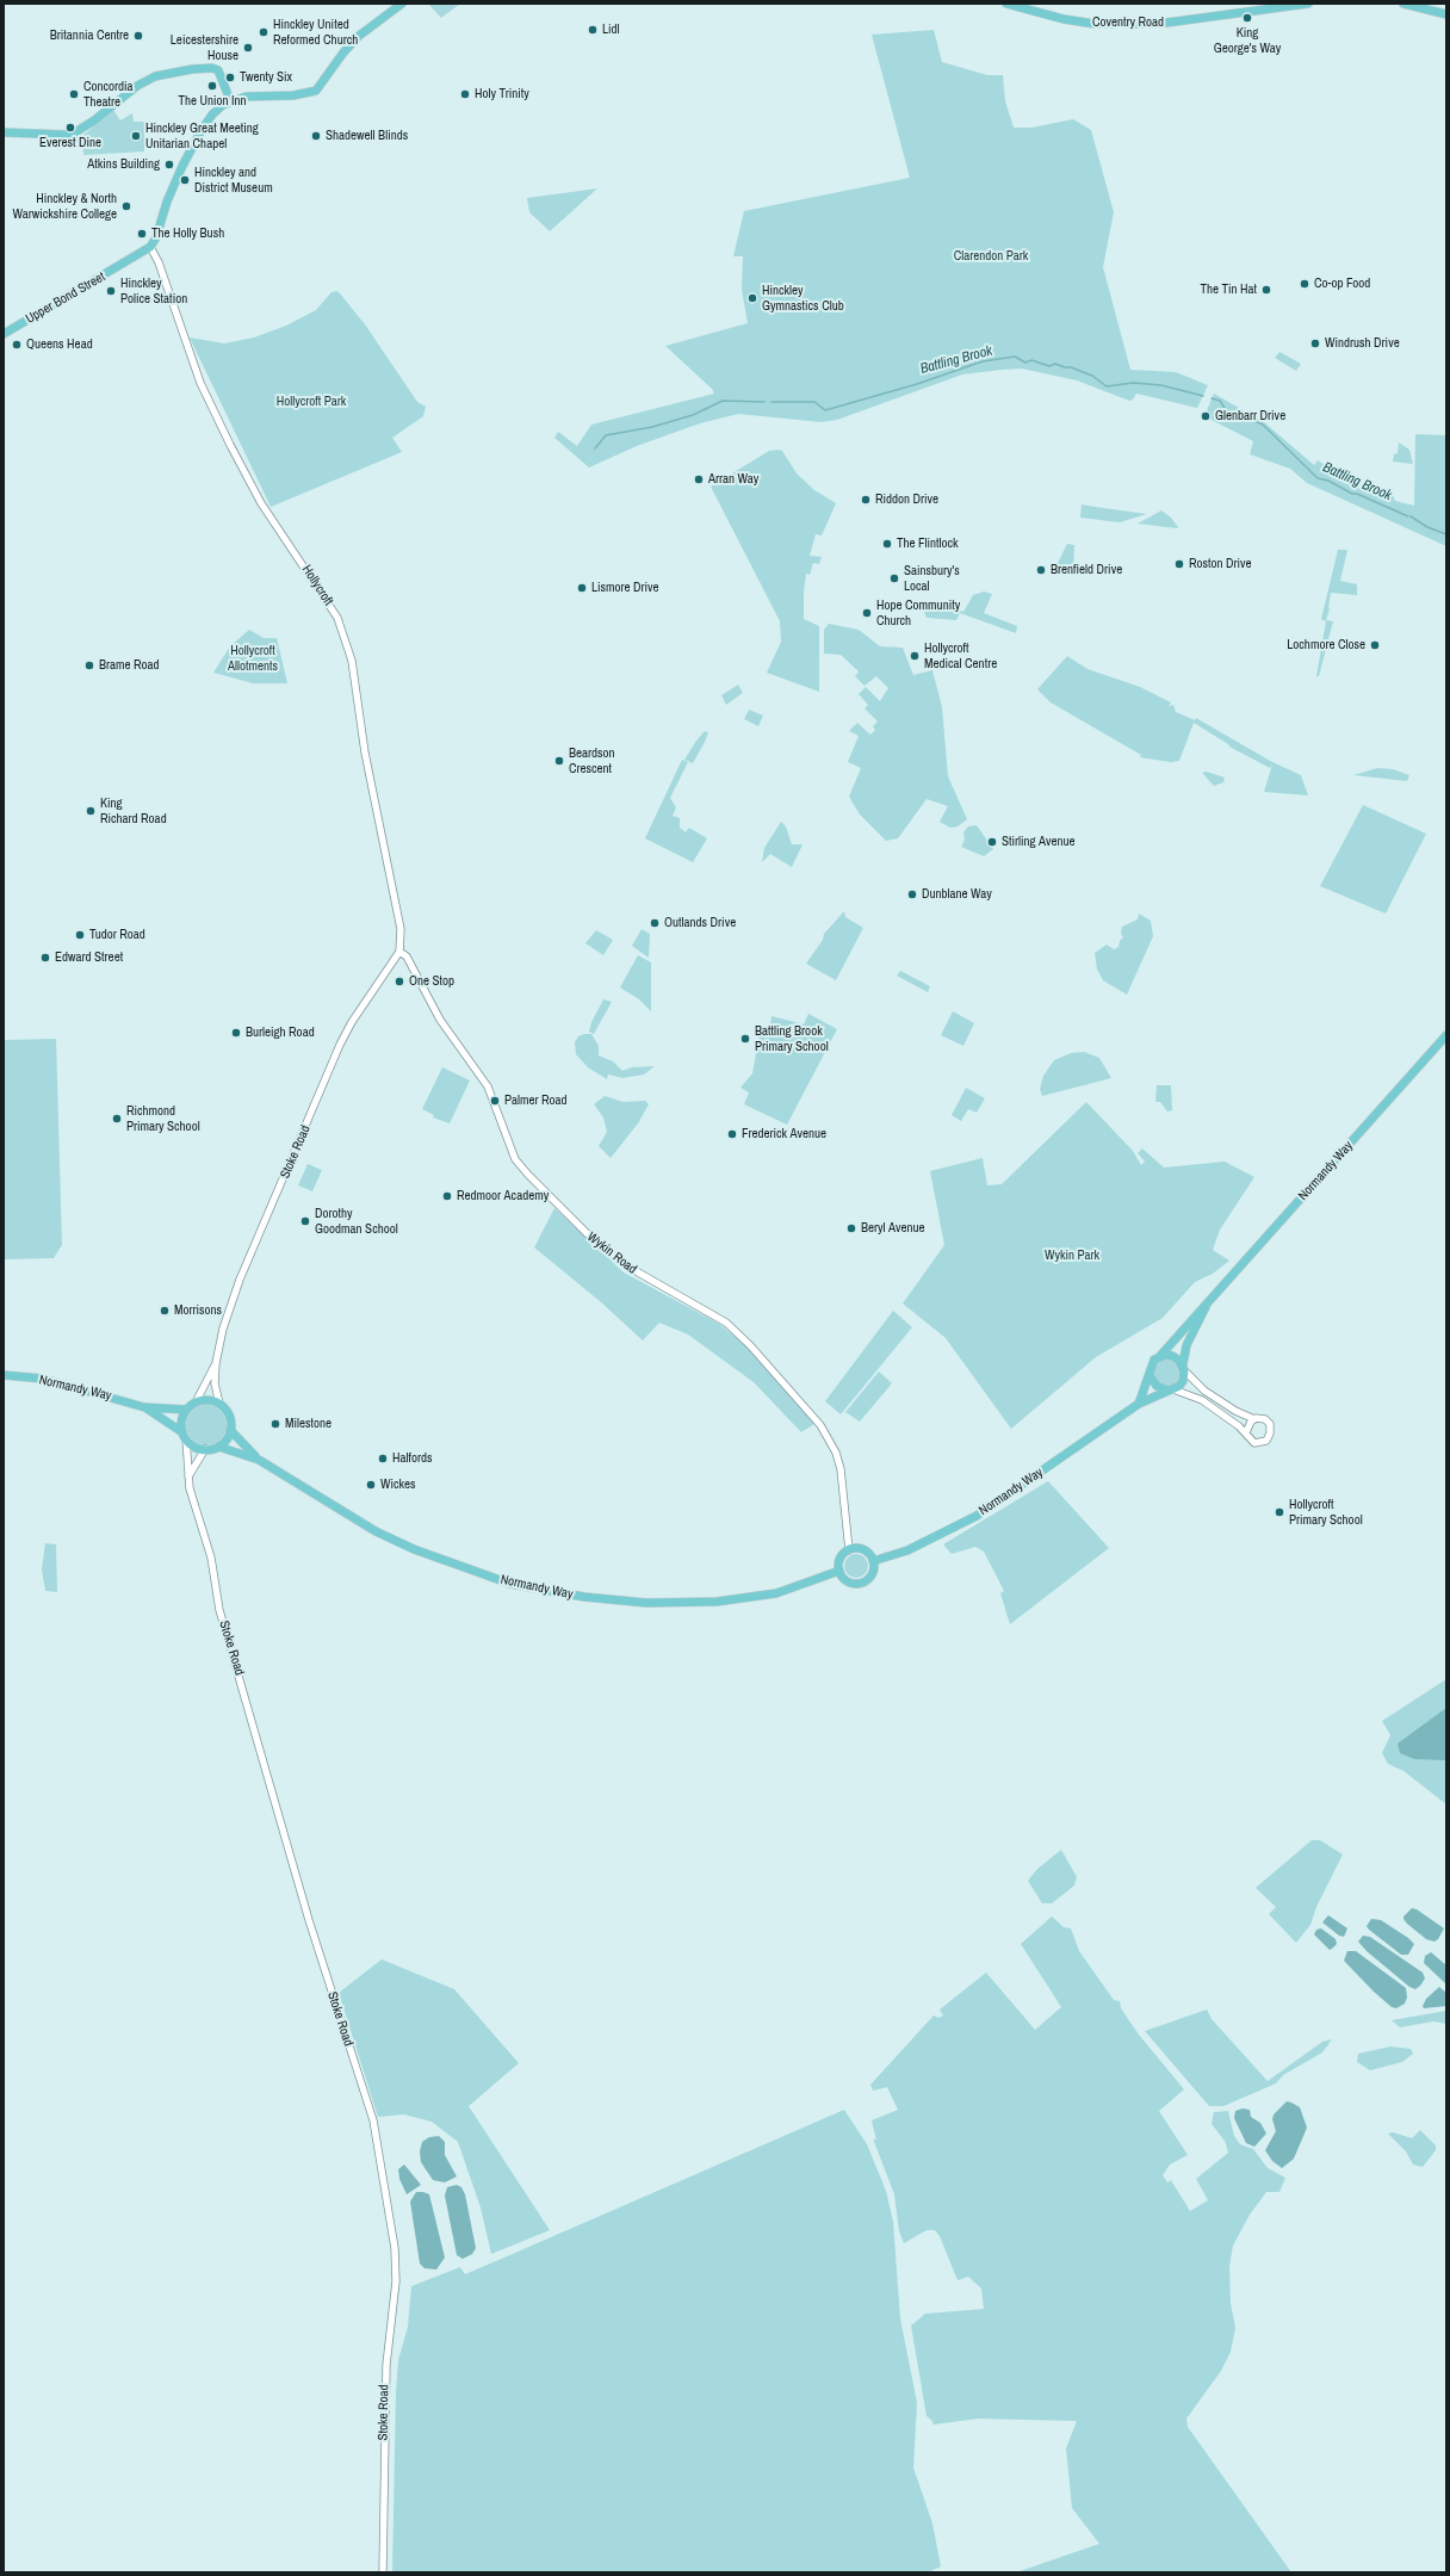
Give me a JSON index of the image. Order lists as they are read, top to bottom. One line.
{"streets":{"main road":["Coventry Road","Upper Bond Street","Normandy Way"],"street":["Hollycroft","Stoke Road","Wykin Road"]},"crossings":[["Upper Bond Street","Hollycroft"],["Hollycroft","Stoke Road"],["Hollycroft","Wykin Road"],["Stoke Road","Normandy Way"],["Stoke Road","Wykin Road"],["Normandy Way","Wykin Road"]],"water":["Battling Brook"],"parks":["Clarendon Park","Hollycroft Park","Hollycroft Allotments","Wykin Park"],"places":["King George's Way","Lidl","Hinckley United Reformed Church","Britannia Centre","Leicestershire House","Twenty Six","The Union Inn","Concordia Theatre","Holy Trinity","Everest Dine","Hinckley Great Meeting Unitarian Chapel","Shadewell Blinds","Atkins Building","Hinckley and District Museum","Hinckley & North Warwickshire College","The Holly Bush","Co-op Food","The Tin Hat","Hinckley Police Station","Hinckley Gymnastics Club","Windrush Drive","Queens Head","Glenbarr Drive","Arran Way","Riddon Drive","The Flintlock","Roston Drive","Brenfield Drive","Sainsbury's Local","Lismore Drive","Hope Community Church","Lochmore Close","Hollycroft Medical Centre","Brame Road","Beardson Crescent","King Richard Road","Stirling Avenue","Dunblane Way","Outlands Drive","Tudor Road","Edward Street","One Stop","Burleigh Road","Battling Brook Primary School","Palmer Road","Richmond Primary School","Frederick Avenue","Redmoor Academy","Dorothy Goodman School","Beryl Avenue","Morrisons","Milestone","Halfords","Wickes","Hollycroft Primary School"]}
